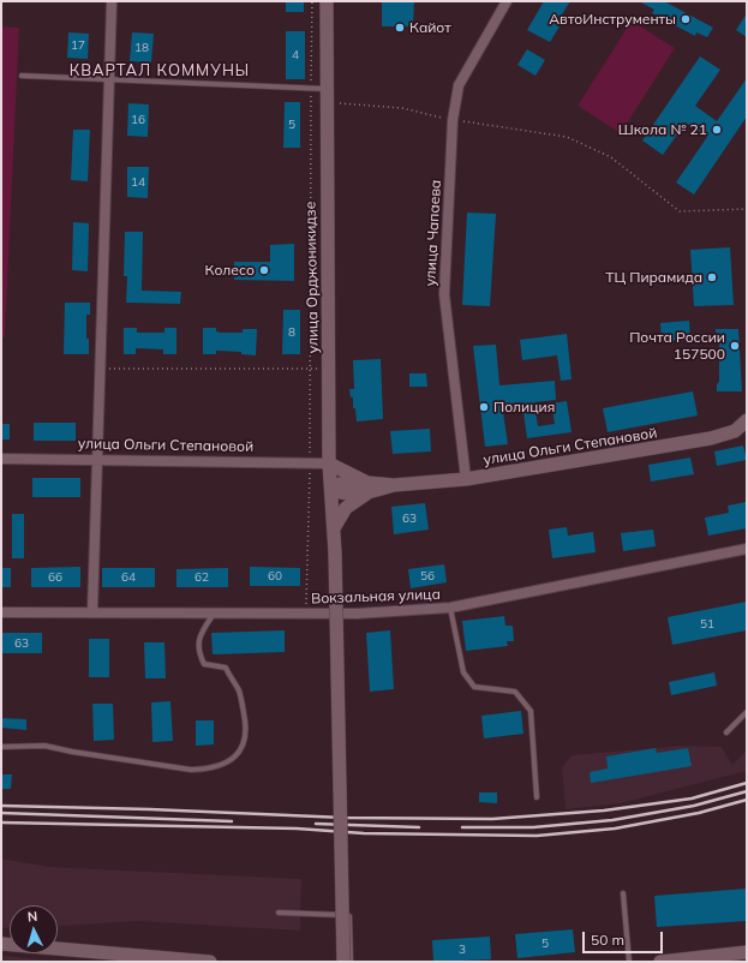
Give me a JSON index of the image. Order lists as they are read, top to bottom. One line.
{"streets":{"main road":["улица Орджоникидзе","улица Ольги Степановой"],"street":["улица Чапаева","Вокзальная улица"]},"crossings":[["улица Чапаева","улица Ольги Степановой"],["улица Орджоникидзе","улица Ольги Степановой"]],"districts":["КВАРТАЛ КОММУНЫ"],"places":["АвтоИнструменты","Кайот","Школа № 21","Колесо","ТЦ Пирамида","Почта России 157500","Полиция"],"house_numbers":["17","18","4","16","5","14","8","63","60","56","66","64","62","51","63","5","3"],"scale_bar":"50 m","north":"top"}
